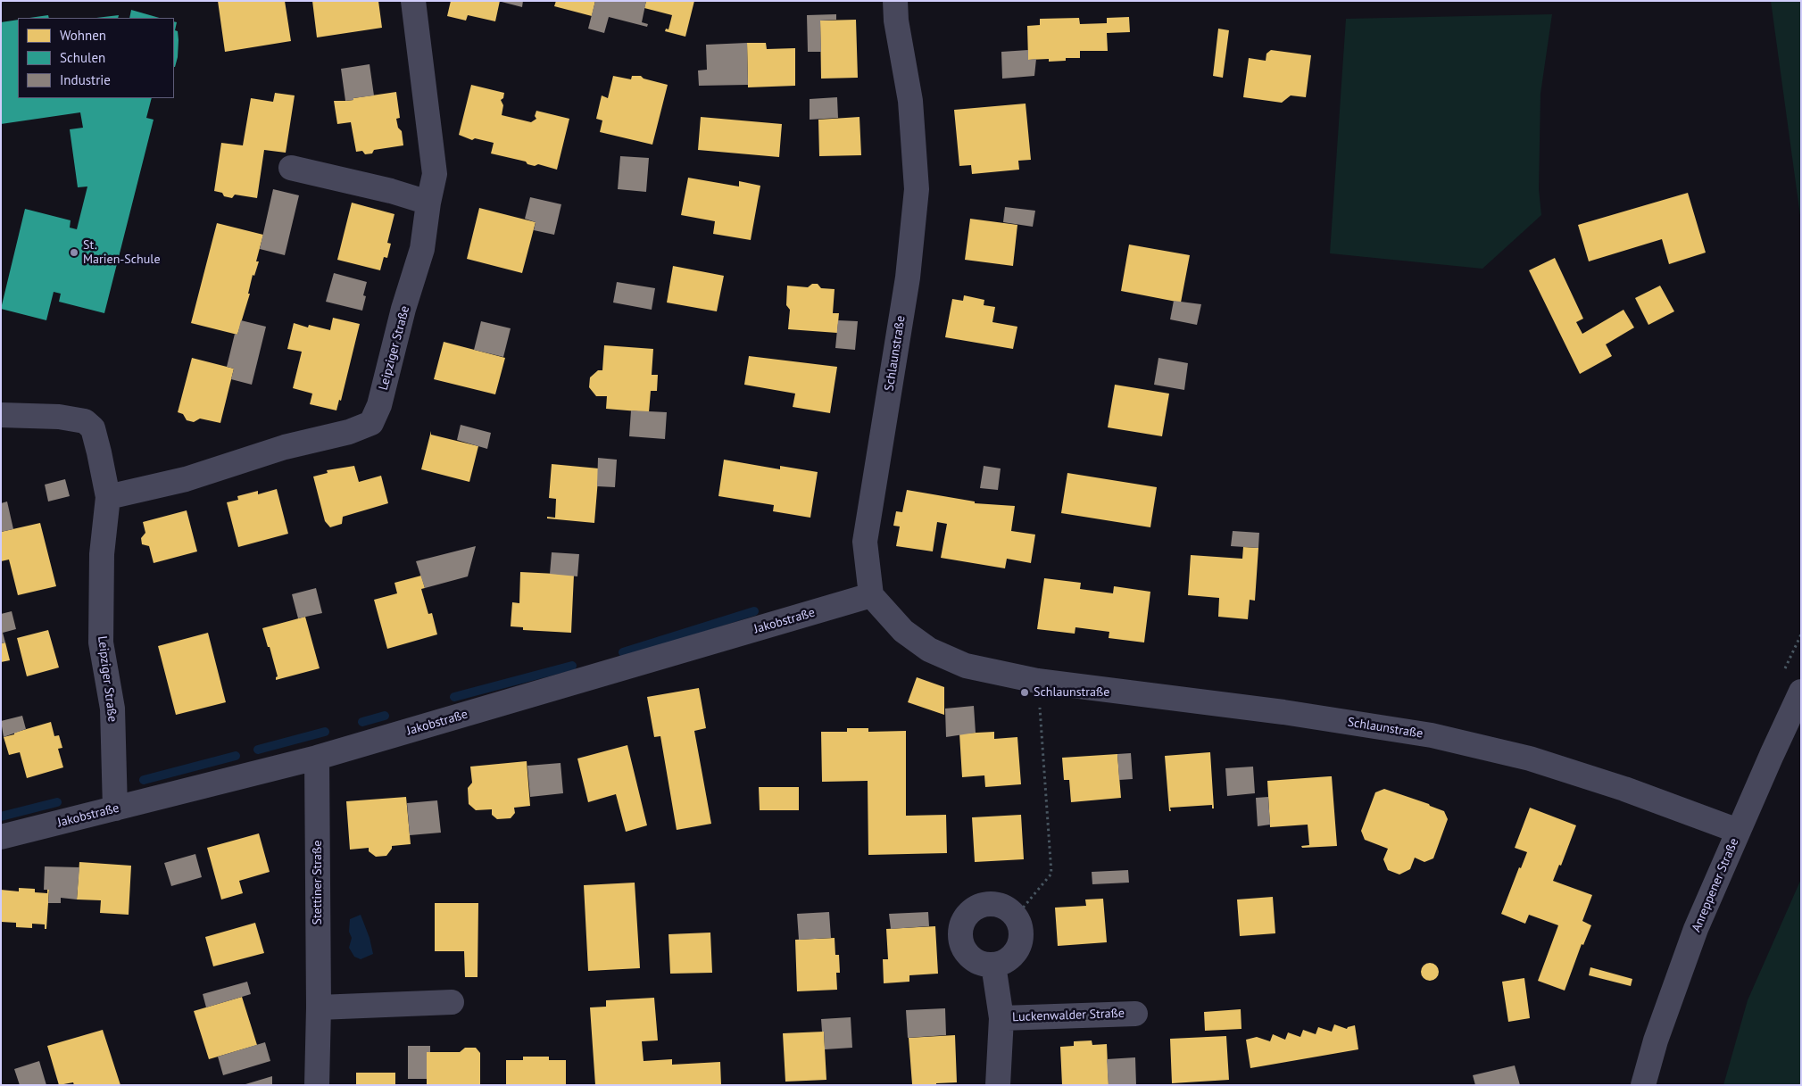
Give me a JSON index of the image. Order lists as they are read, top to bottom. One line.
{"streets":{"street":["Leipziger Straße","Schlaunstraße","Jakobstraße","Stettiner Straße","Anreppener Straße","Luckenwalder Straße"]},"crossings":[["Leipziger Straße","Jakobstraße"],["Schlaunstraße","Jakobstraße"],["Schlaunstraße","Anreppener Straße"],["Jakobstraße","Stettiner Straße"]],"places":["St. Marien-Schule","Schlaunstraße"],"legend":["Wohnen","Schulen","Industrie"]}
